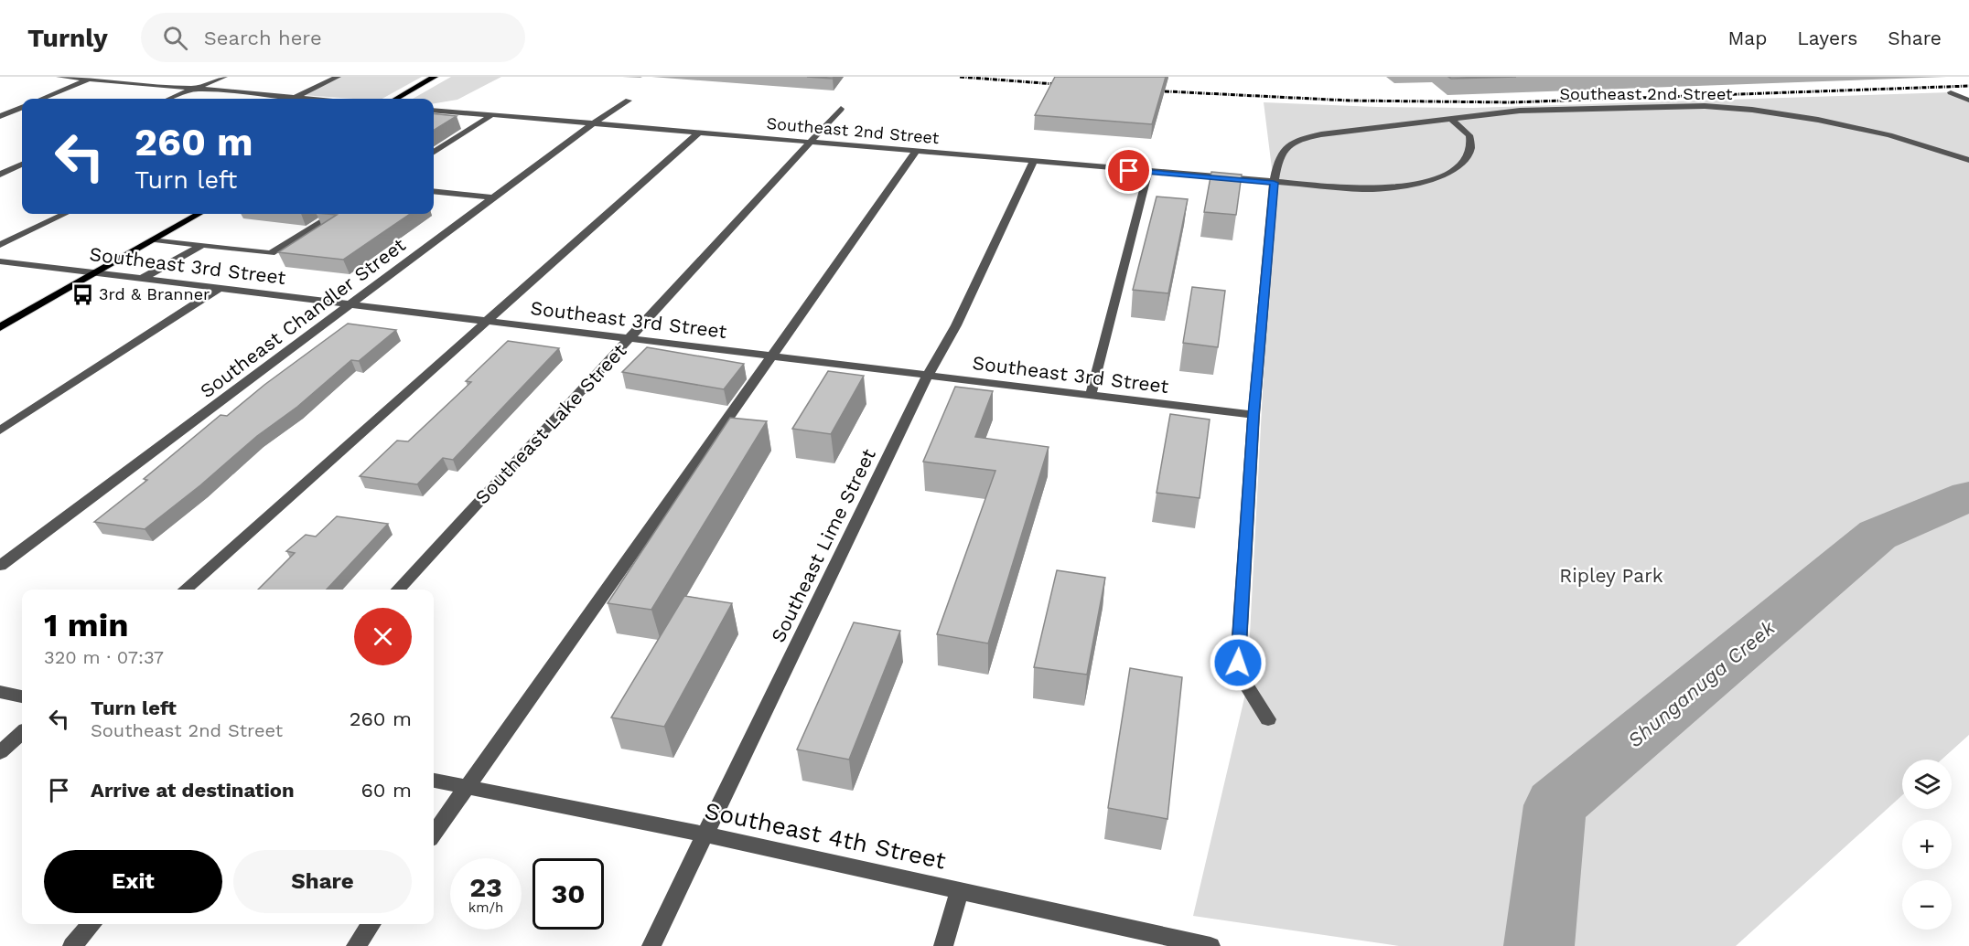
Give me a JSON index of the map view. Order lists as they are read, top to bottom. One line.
{"streets":{"street":["Southeast 2nd Street","Southeast 3rd Street","Southeast Chandler Street","Southeast Lake Street","Southeast Lime Street","Southeast 4th Street"]},"crossings":[["Southeast 2nd Street","Southeast 3rd Street"],["Southeast 2nd Street","Southeast Chandler Street"],["Southeast 2nd Street","Southeast Lake Street"],["Southeast 2nd Street","Southeast Lime Street"],["Southeast 3rd Street","Southeast Chandler Street"],["Southeast 3rd Street","Southeast Lake Street"],["Southeast 3rd Street","Southeast Lime Street"],["Southeast Lime Street","Southeast 4th Street"]],"water":["Shunganuga Creek"],"parks":["Ripley Park"],"places":{"bus stop":["3rd & Branner"]},"page":{"header":"Turnly","search":"Search here","nav":["Map","Layers","Share"],"turn":["260 m","Turn left"],"heading":["1 min","320 m · 07:37"],"list":[{"name":"Turn left","note":"Southeast 2nd Street","value":"260 m"},{"name":"Arrive at destination","value":"60 m"}],"map_buttons":["+","−"],"buttons":["Exit","Share"],"speed":"23 km/h","limit":"30"}}
